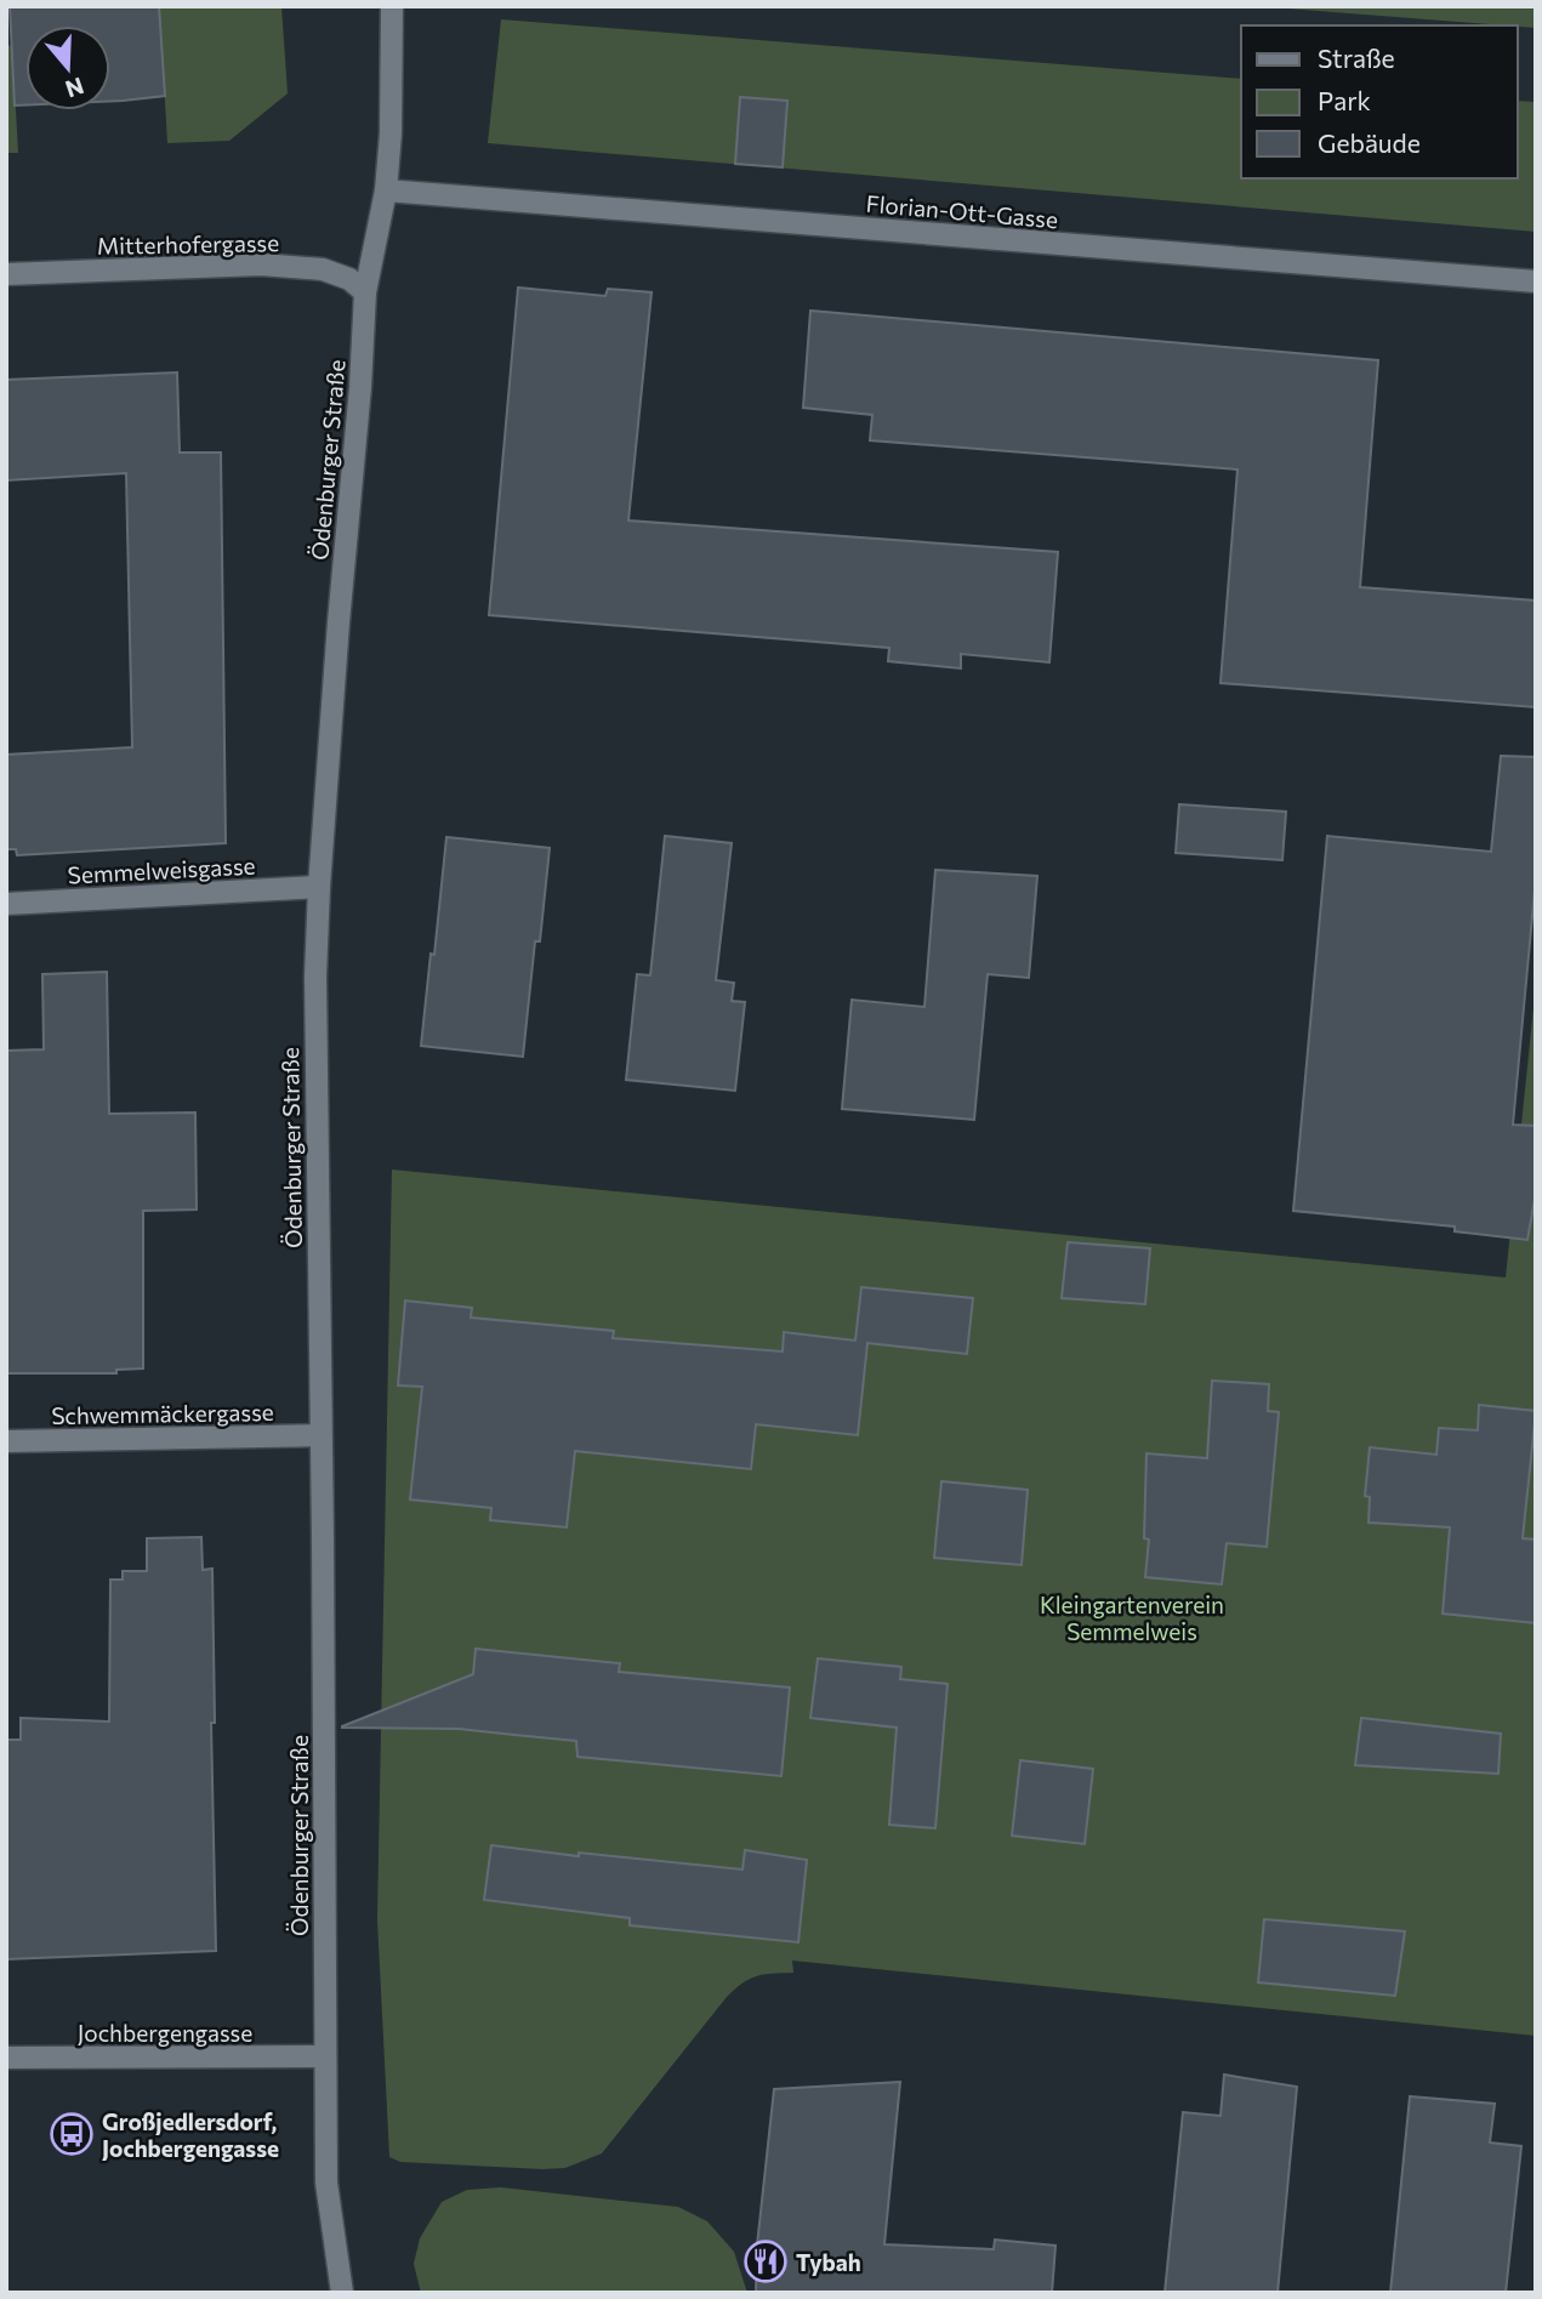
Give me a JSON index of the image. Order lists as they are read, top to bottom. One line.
{"streets":{"street":["Florian-Ott-Gasse","Mitterhofergasse","Ödenburger Straße","Semmelweisgasse","Schwemmäckergasse","Jochbergengasse"]},"crossings":[["Florian-Ott-Gasse","Ödenburger Straße"],["Mitterhofergasse","Ödenburger Straße"],["Ödenburger Straße","Semmelweisgasse"],["Ödenburger Straße","Schwemmäckergasse"],["Ödenburger Straße","Jochbergengasse"]],"parks":["Kleingartenverein Semmelweis"],"places":{"bus stop":["Großjedlersdorf, Jochbergengasse"],"restaurant":["Tybah"]},"legend":["Straße","Park","Gebäude"],"north":"bottom"}
